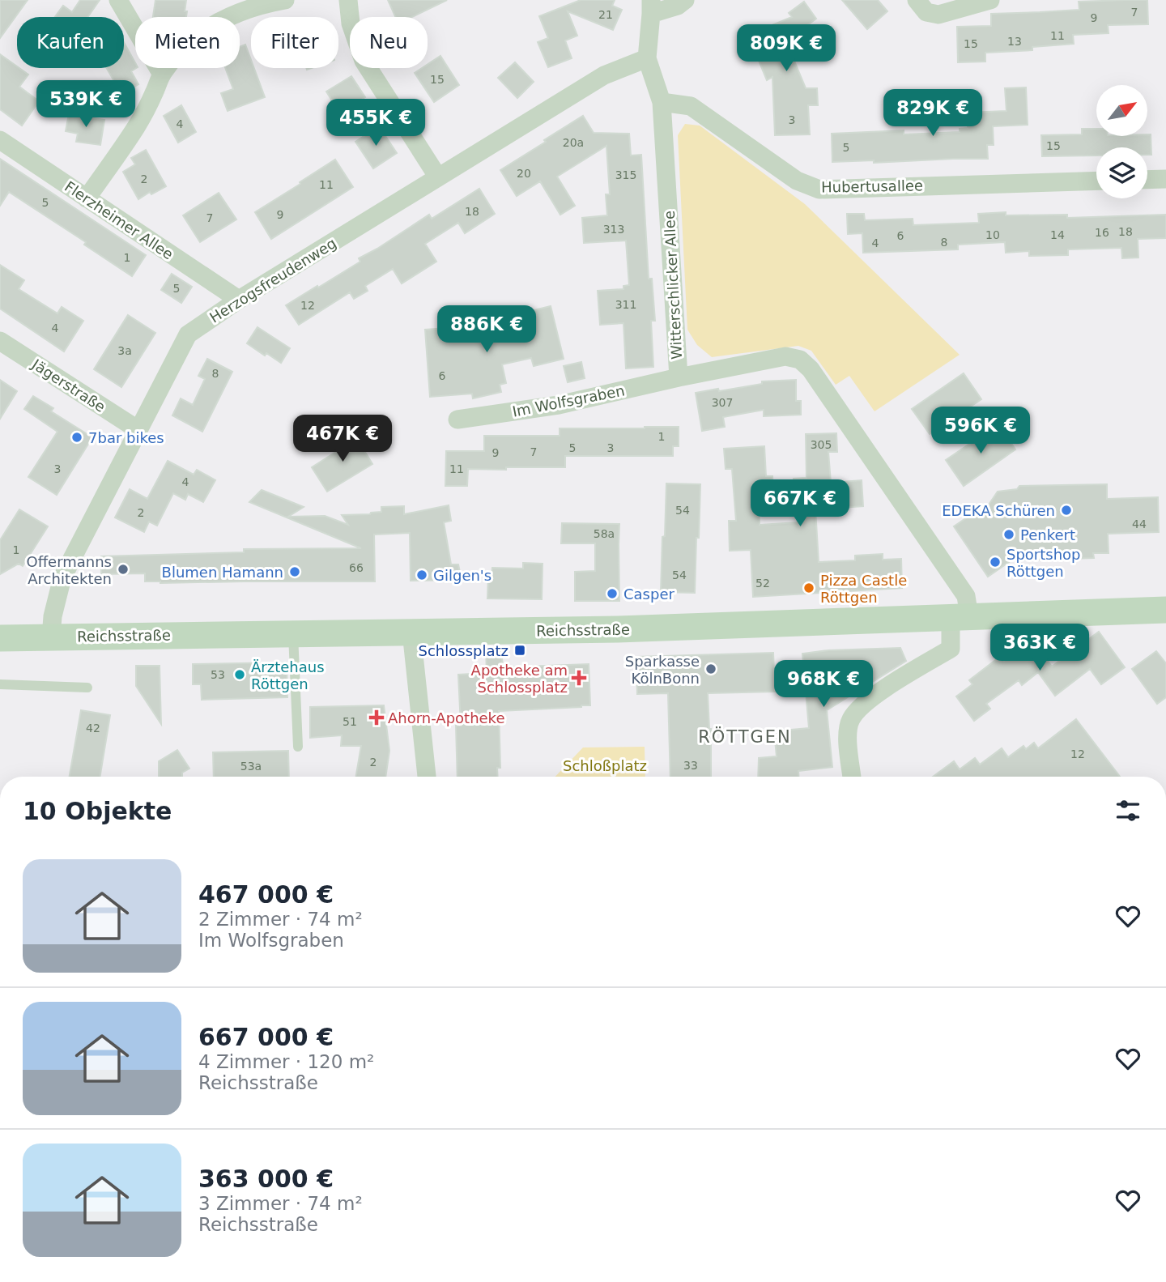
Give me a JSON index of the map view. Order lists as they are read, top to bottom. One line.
{"streets":{"main road":["Reichsstraße"],"street":["Hubertusallee","Flerzheimer Allee","Herzogsfreudenweg","Witterschlicker Allee","Jägerstraße","Im Wolfsgraben"]},"crossings":[["Hubertusallee","Witterschlicker Allee"],["Flerzheimer Allee","Herzogsfreudenweg"],["Herzogsfreudenweg","Witterschlicker Allee"],["Herzogsfreudenweg","Jägerstraße"],["Herzogsfreudenweg","Reichsstraße"],["Witterschlicker Allee","Im Wolfsgraben"],["Witterschlicker Allee","Reichsstraße"]],"districts":["RÖTTGEN"],"parks":["Schloßplatz"],"places":{"other":["7bar bikes","EDEKA Schüren","Penkert","Sportshop Röttgen","Offermanns Architekten","Blumen Hamann","Gilgen's","Pizza Castle Röttgen","Casper","Sparkasse KölnBonn","Ärztehaus Röttgen"],"transit":["Schlossplatz"],"health":["Apotheke am Schlossplatz","Ahorn-Apotheke"]},"house_numbers":["7","21","9","11","13","15","15","3","4","20a","15","5","20","315","2","11","5","18","9","7","313","18","16","10","14","6","8","4","1","5","311","12","4","3a","8","6","307","1","305","5","3","7","9","3","11","4","54","2","44","58a","1","66","54","52","53","51","42","12","2","33","53a"],"north":"top right","page":{"chip":["Kaufen","Mieten","Filter","Neu"],"price":["809K €","539K €","829K €","455K €","886K €","596K €","467K €","667K €","363K €","968K €"],"heading":"10 Objekte","list":[{"name":"467 000 €","note":"2 Zimmer · 74 m² · Im Wolfsgraben"},{"name":"667 000 €","note":"4 Zimmer · 120 m² · Reichsstraße"},{"name":"363 000 €","note":"3 Zimmer · 74 m² · Reichsstraße"}]}}
